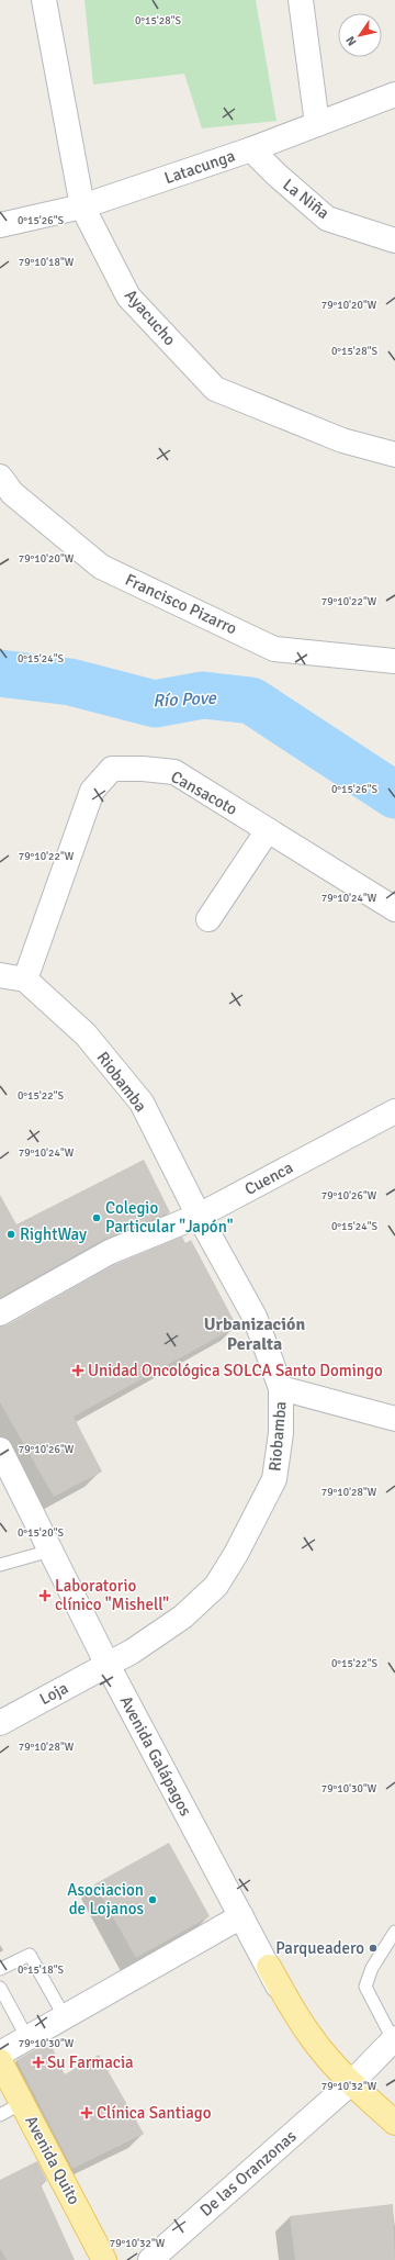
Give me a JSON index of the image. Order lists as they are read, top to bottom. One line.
{"streets":{"main road":["Avenida Quito"],"street":["Latacunga","La Niña","Ayacucho","Francisco Pizarro","Cansacoto","Riobamba","Cuenca","Loja","Avenida Galápagos","De las Oranzonas"]},"crossings":[["Latacunga","La Niña"],["Latacunga","Ayacucho"],["Cansacoto","Riobamba"],["Riobamba","Cuenca"],["Riobamba","Loja"],["Riobamba","Avenida Galápagos"],["Loja","Avenida Galápagos"],["Avenida Galápagos","De las Oranzonas"]],"districts":["Urbanización Peralta"],"water":["Río Pove"],"places":{"other":["Colegio Particular \"Japón\"","RightWay","Asociacion de Lojanos","Parqueadero"],"health":["Unidad Oncológica SOLCA Santo Domingo","Laboratorio clínico \"Mishell\"","Su Farmacia","Clínica Santiago"]},"north":"bottom left","coordinates":["0°15'28\"S","0°15'26\"S","79°10'18\"W","79°10'20\"W","79°10'22\"W","0°15'24\"S","79°10'24\"W","0°15'22\"S","79°10'26\"W","79°10'28\"W","0°15'20\"S","79°10'30\"W","0°15'18\"S","79°10'32\"W"]}
